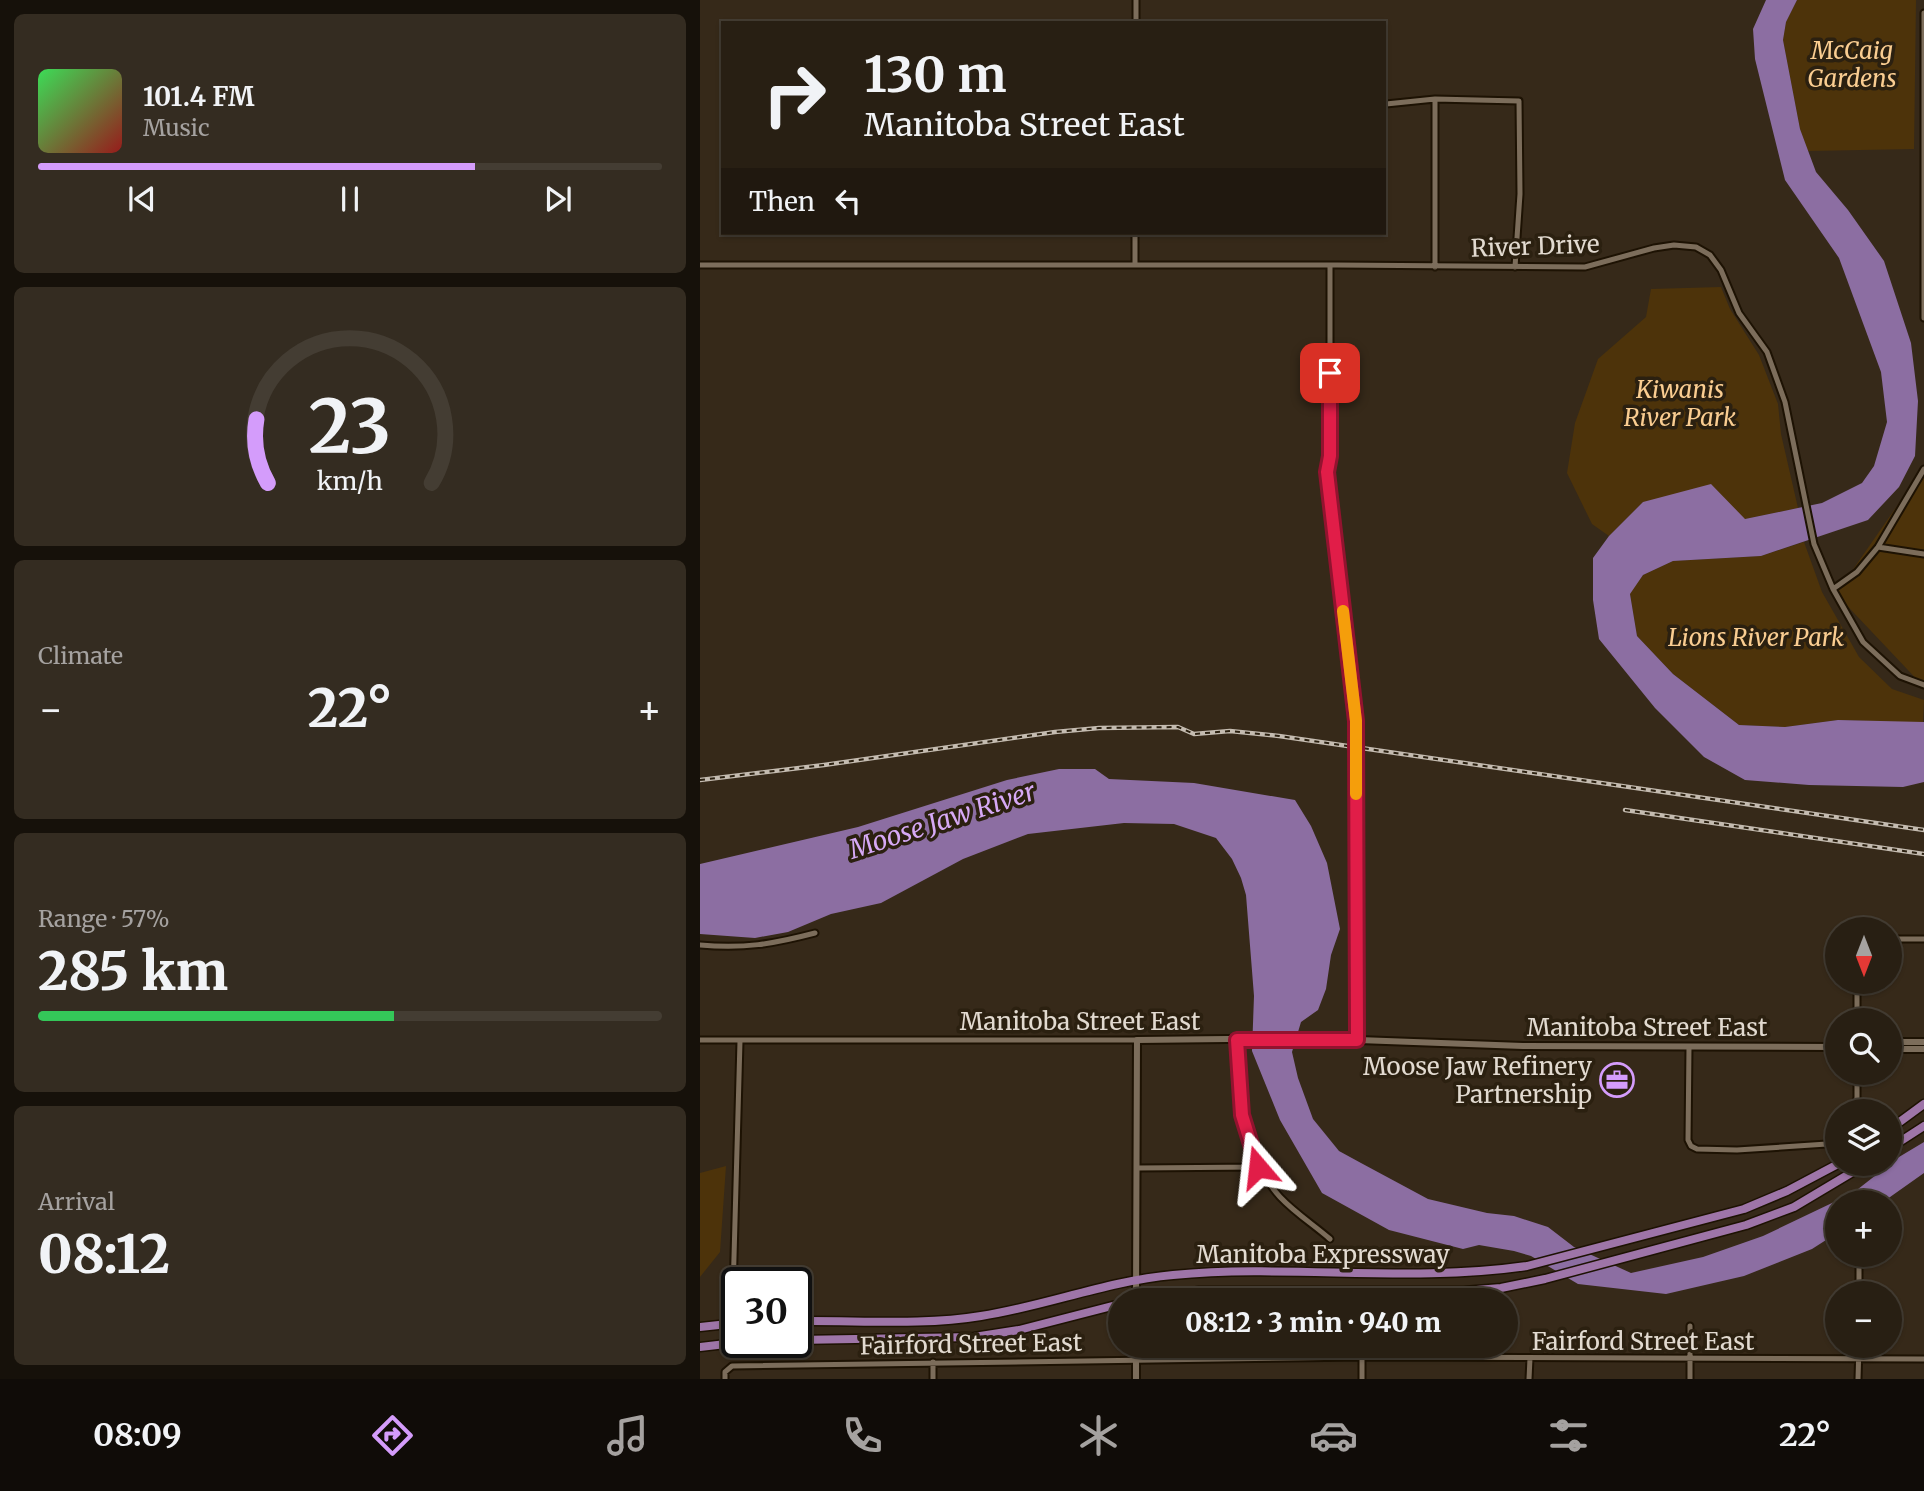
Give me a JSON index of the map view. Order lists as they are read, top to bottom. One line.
{"streets":{"main road":["Manitoba Expressway"],"street":["River Drive","Manitoba Street East","Fairford Street East"]},"water":["Moose Jaw River"],"parks":["McCaig Gardens","Kiwanis River Park","Lions River Park"],"places":{"office":["Moose Jaw Refinery Partnership"]},"north":"bottom","page":{"turn":["130 m","Manitoba Street East"],"song":["101.4 FM","Music"],"then":"Then","tile":["Climate",["Range · 57%","285 km"],["Arrival","08:12"]],"heat":["−","22°","+"],"map_buttons":["+","−"],"limit":"30","trip":"08:12 · 3 min · 940 m","tabs":["08:09","22°"],"gauge":["23","km/h"]}}
